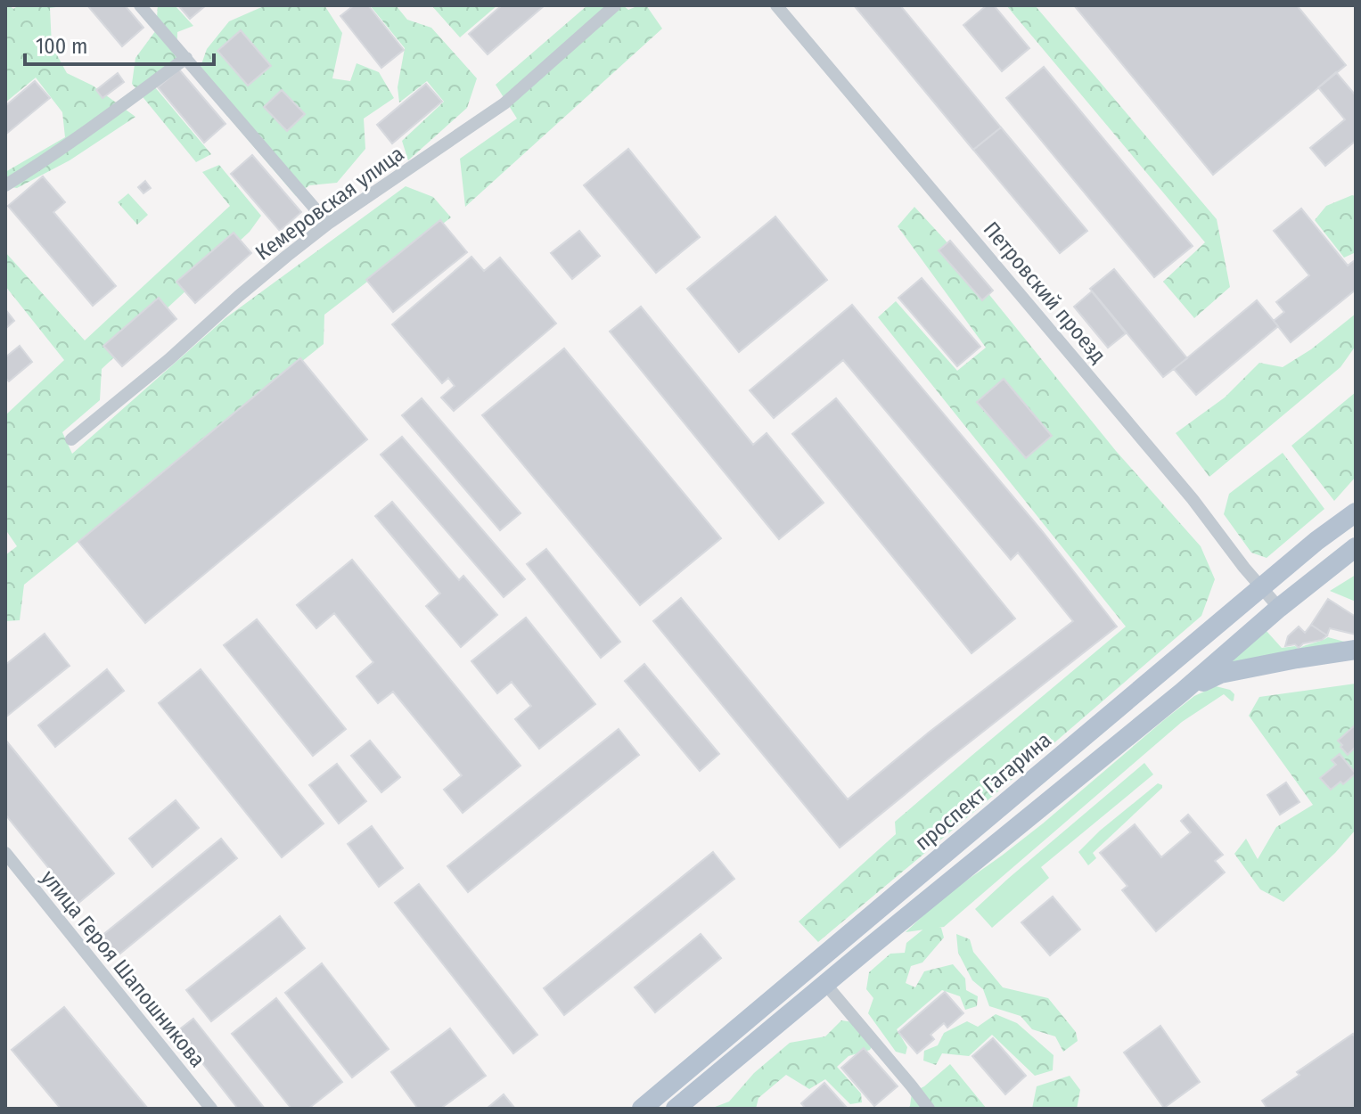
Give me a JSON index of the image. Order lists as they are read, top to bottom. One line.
{"streets":{"main road":["проспект Гагарина"],"street":["Кемеровская улица","Петровский проезд","улица Героя Шапошникова"]},"crossings":[["Петровский проезд","проспект Гагарина"]],"scale_bar":"100 m"}
